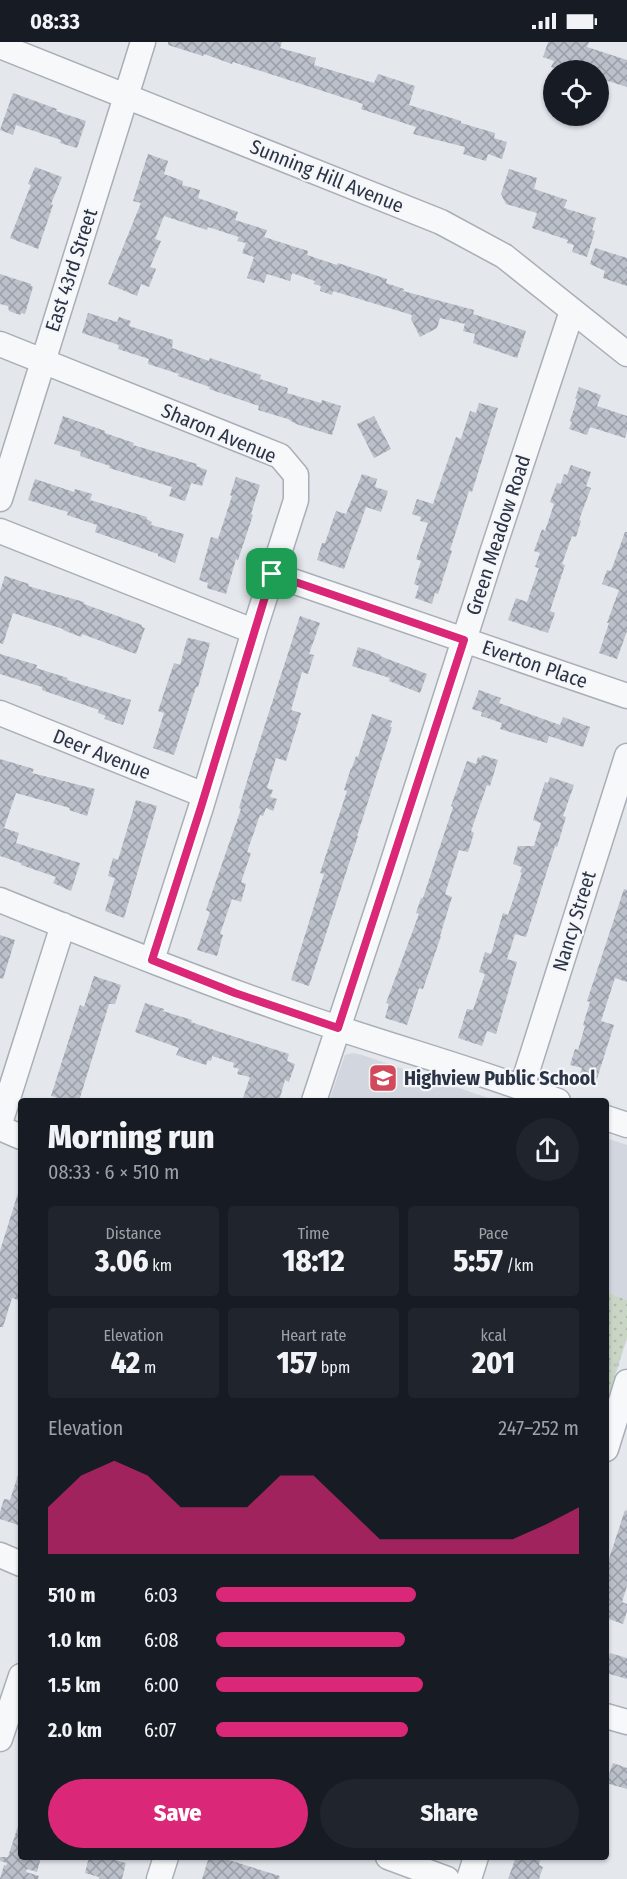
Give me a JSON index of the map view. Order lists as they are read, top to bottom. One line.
{"streets":{"street":["Sunning Hill Avenue","East 43rd Street","Sharon Avenue","Green Meadow Road","Everton Place","Deer Avenue","Nancy Street"]},"crossings":[["Sunning Hill Avenue","East 43rd Street"],["Sunning Hill Avenue","Green Meadow Road"],["East 43rd Street","Sharon Avenue"],["Sharon Avenue","Everton Place"],["Sharon Avenue","Deer Avenue"],["Green Meadow Road","Everton Place"]],"places":{"school or university":["Highview Public School"]},"page":{"status":"08:33","heading":["Morning run","08:33 · 6 × 510 m"],"stats":[["Distance","3.06 km"],["Time","18:12"],["Pace","5:57 /km"],["Elevation","42 m"],["Heart rate","157 bpm"],["kcal","201"]],"chart":["Elevation","247–252 m"],"list":[{"name":"510 m","note":"6:03"},{"name":"1.0 km","note":"6:08"},{"name":"1.5 km","note":"6:00"},{"name":"2.0 km","note":"6:07"}],"buttons":["Save","Share"]}}
